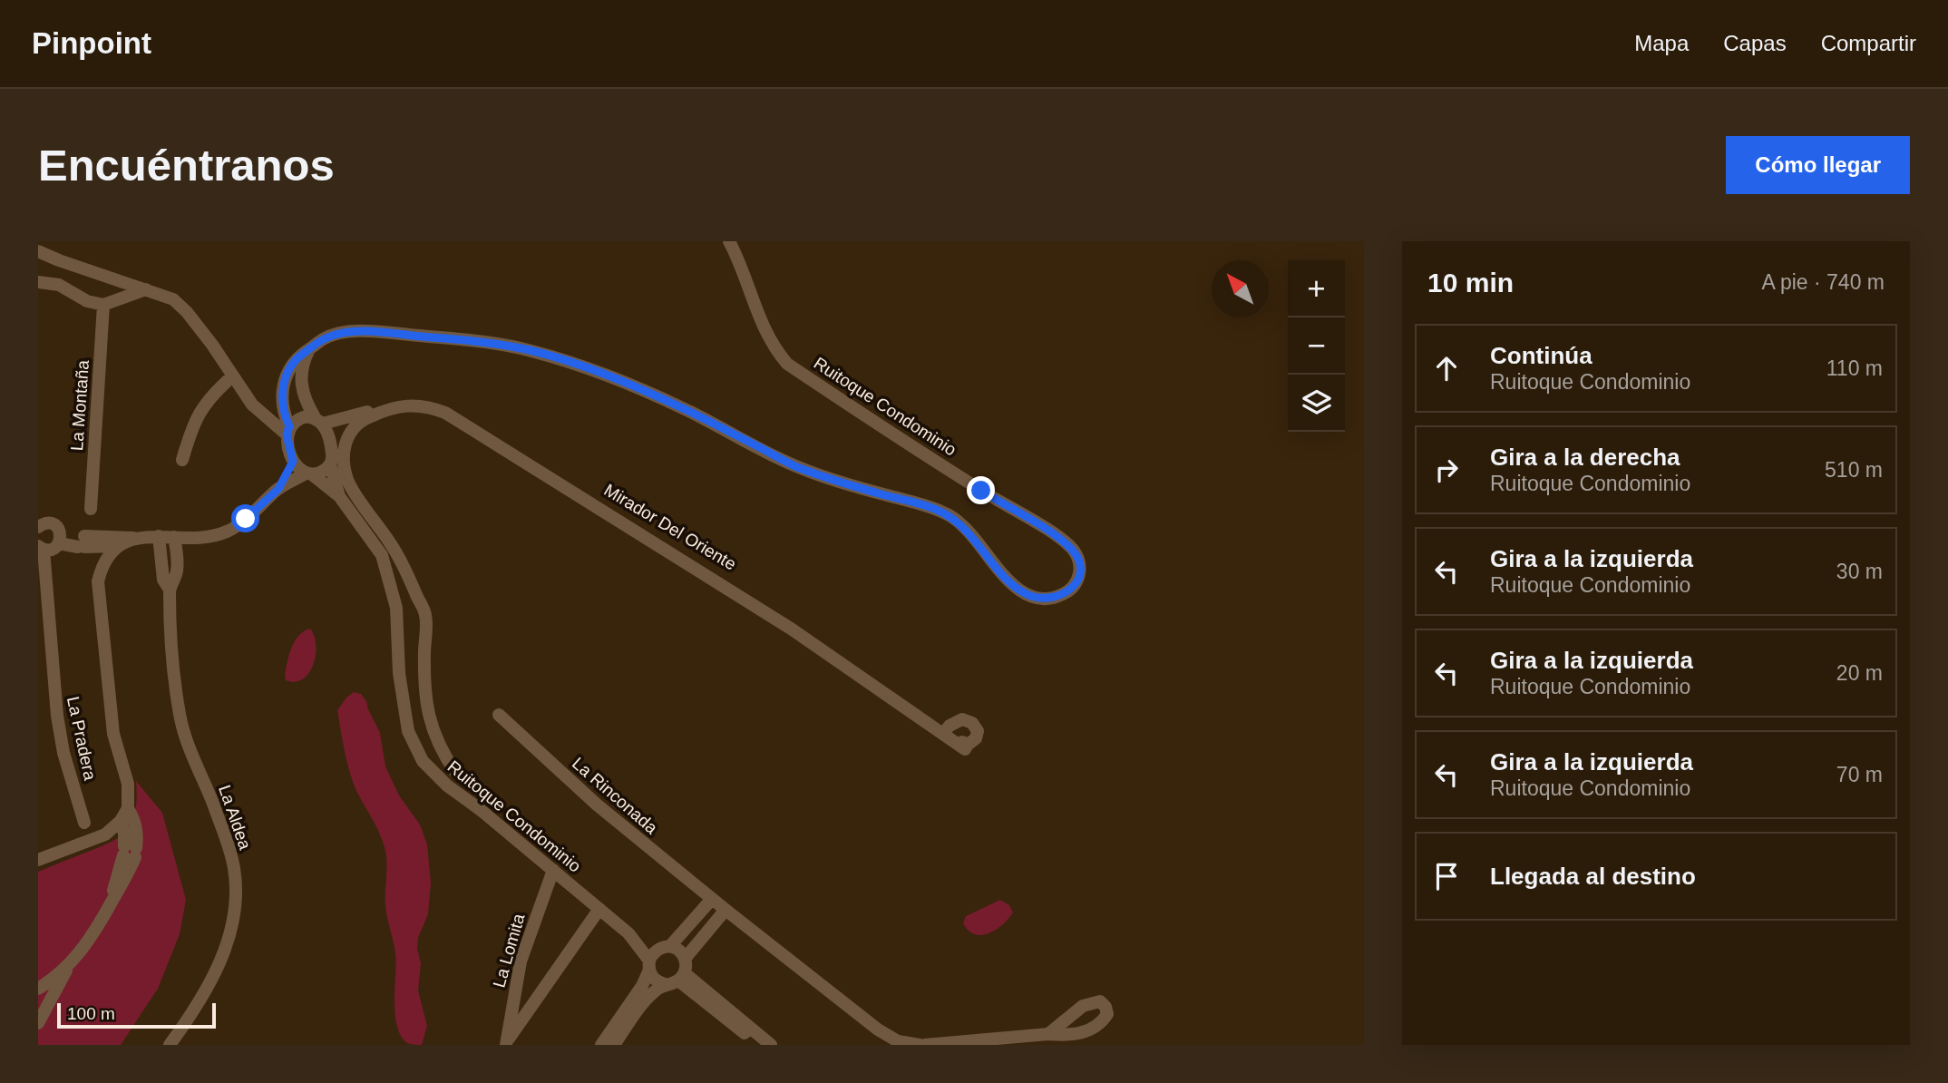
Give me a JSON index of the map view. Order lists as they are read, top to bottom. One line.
{"streets":{"street":["La Montaña","Ruitoque Condominio","Mirador Del Oriente","La Pradera","La Rinconada","La Aldea","La Lomita"]},"crossings":[["Ruitoque Condominio","Mirador Del Oriente"],["Ruitoque Condominio","La Lomita"]],"scale_bar":"100 m","north":"top left","page":{"header":"Pinpoint","nav":["Mapa","Capas","Compartir"],"buttons":"Cómo llegar","title":"Encuéntranos","heading":["10 min","A pie · 740 m"],"map_buttons":["+","−"],"list":[["Continúa","Ruitoque Condominio","110 m"],["Gira a la derecha","Ruitoque Condominio","510 m"],["Gira a la izquierda","Ruitoque Condominio","30 m"],["Gira a la izquierda","Ruitoque Condominio","20 m"],["Gira a la izquierda","Ruitoque Condominio","70 m"],"Llegada al destino"],"scale":"100 m"}}
